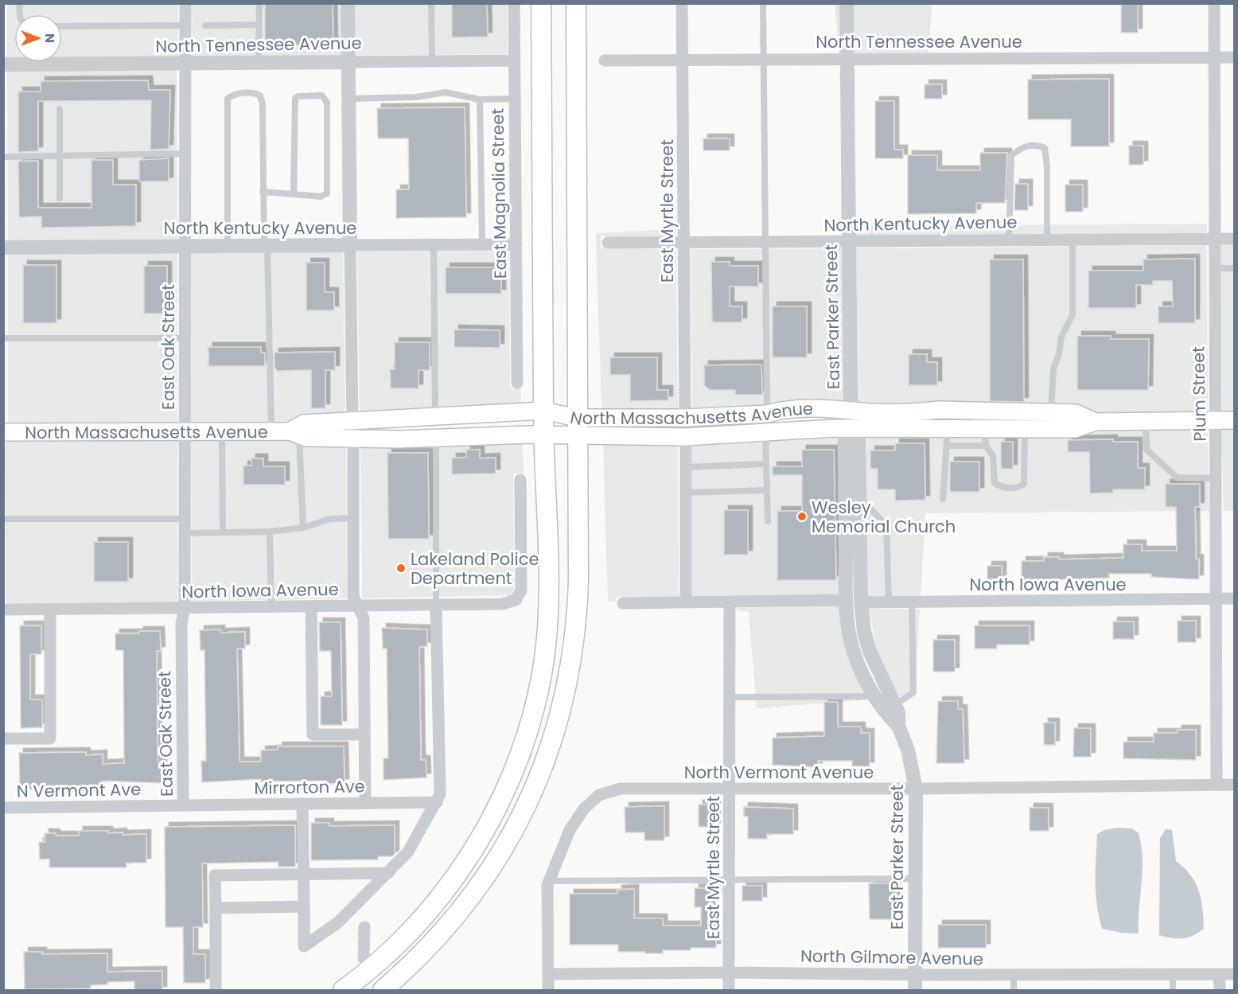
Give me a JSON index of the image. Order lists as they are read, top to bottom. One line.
{"streets":{"main road":["North Massachusetts Avenue"],"street":["North Tennessee Avenue","East Magnolia Street","East Myrtle Street","North Kentucky Avenue","East Parker Street","East Oak Street","Plum Street","North Iowa Avenue","North Vermont Avenue","Mirrorton Ave","N Vermont Ave","North Gilmore Avenue"]},"crossings":[["North Tennessee Avenue","East Magnolia Street"],["North Tennessee Avenue","East Myrtle Street"],["North Tennessee Avenue","East Parker Street"],["North Tennessee Avenue","East Oak Street"],["North Tennessee Avenue","Plum Street"],["East Magnolia Street","North Kentucky Avenue"],["East Myrtle Street","North Kentucky Avenue"],["East Myrtle Street","North Massachusetts Avenue"],["East Myrtle Street","North Vermont Avenue"],["East Myrtle Street","North Gilmore Avenue"],["North Kentucky Avenue","East Parker Street"],["North Kentucky Avenue","East Oak Street"],["North Kentucky Avenue","Plum Street"],["East Parker Street","North Massachusetts Avenue"],["East Parker Street","North Iowa Avenue"],["East Parker Street","North Vermont Avenue"],["East Parker Street","North Gilmore Avenue"],["East Oak Street","North Massachusetts Avenue"],["East Oak Street","North Iowa Avenue"],["East Oak Street","Mirrorton Ave"],["East Oak Street","N Vermont Ave"],["Plum Street","North Massachusetts Avenue"],["Plum Street","North Iowa Avenue"],["Plum Street","North Vermont Avenue"],["Mirrorton Ave","N Vermont Ave"]],"places":["Wesley Memorial Church","Lakeland Police Department"],"north":"right"}
